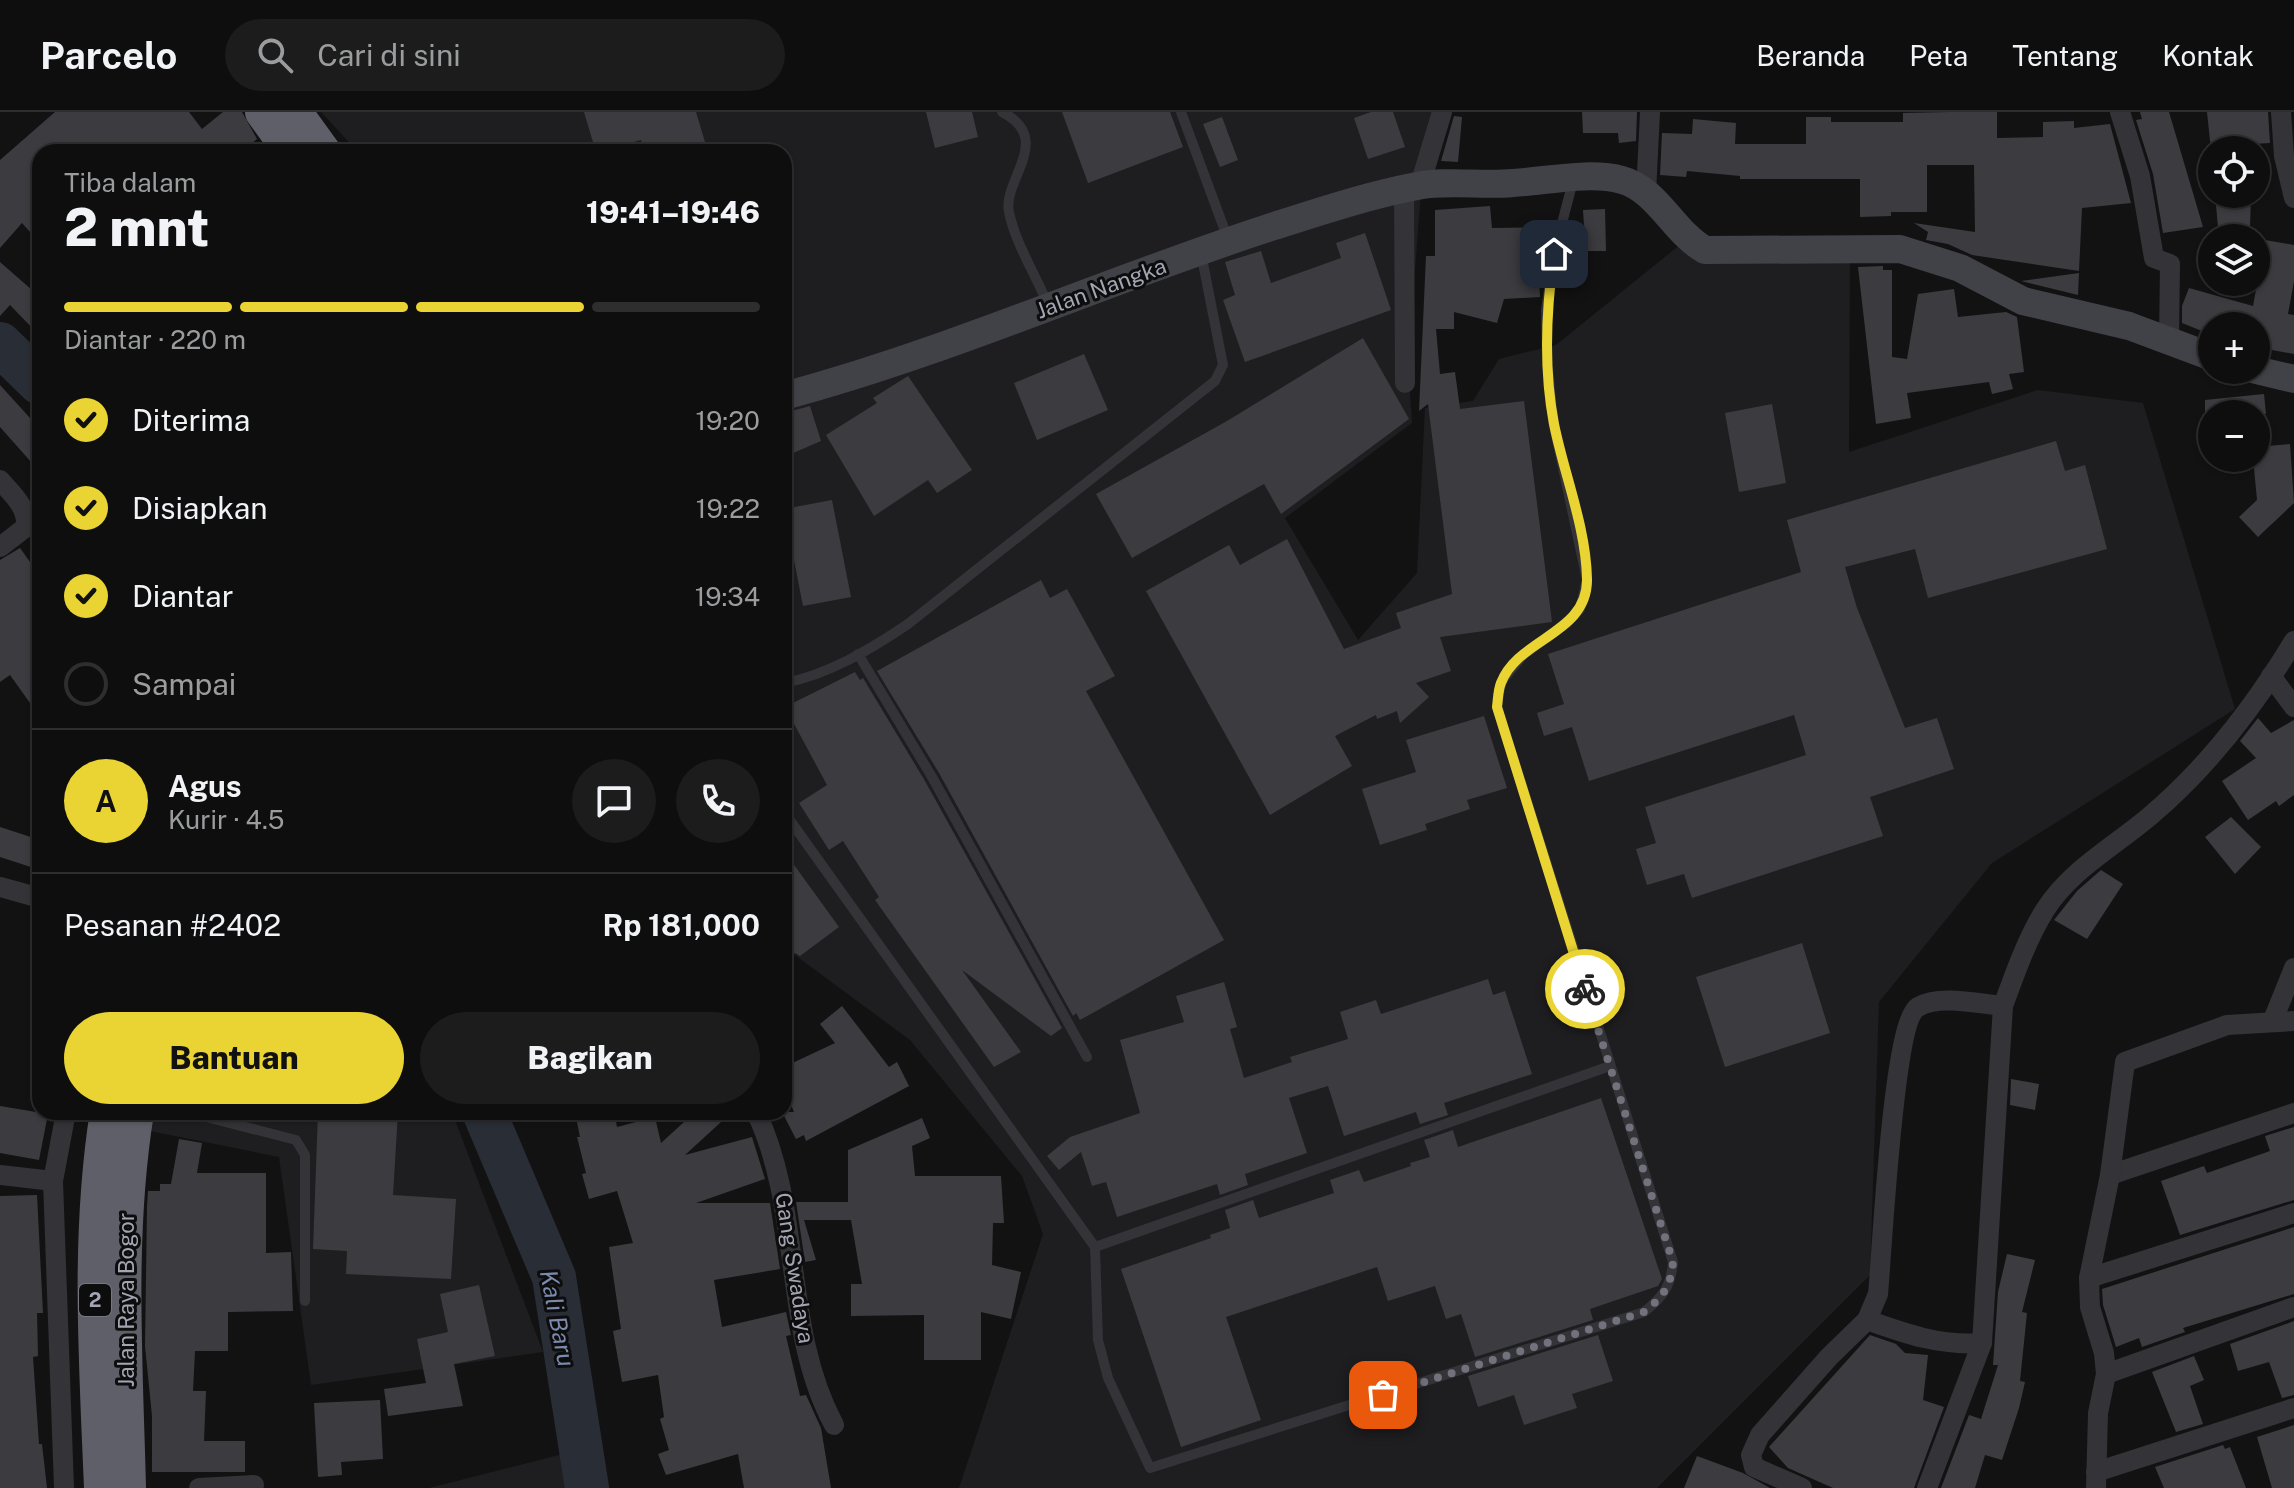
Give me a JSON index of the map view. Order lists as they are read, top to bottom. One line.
{"streets":{"highway":["2","Jalan Raya Bogor"],"street":["Jalan Nangka","Gang Swadaya"]},"water":["Kali Baru"],"page":{"header":"Parcelo","search":"Cari di sini","nav":["Beranda","Peta","Tentang","Kontak"],"map_buttons":["+","−"],"heading":["2 mnt","Tiba dalam","19:41–19:46"],"panel":["Agus","Kurir · 4.5","Pesanan #2402","Rp 181,000"],"bar":"Diantar · 220 m","list":[["Diterima","19:20"],["Disiapkan","19:22"],["Diantar","19:34"],"Sampai"],"round":"A","buttons":["Bantuan","Bagikan"]}}
